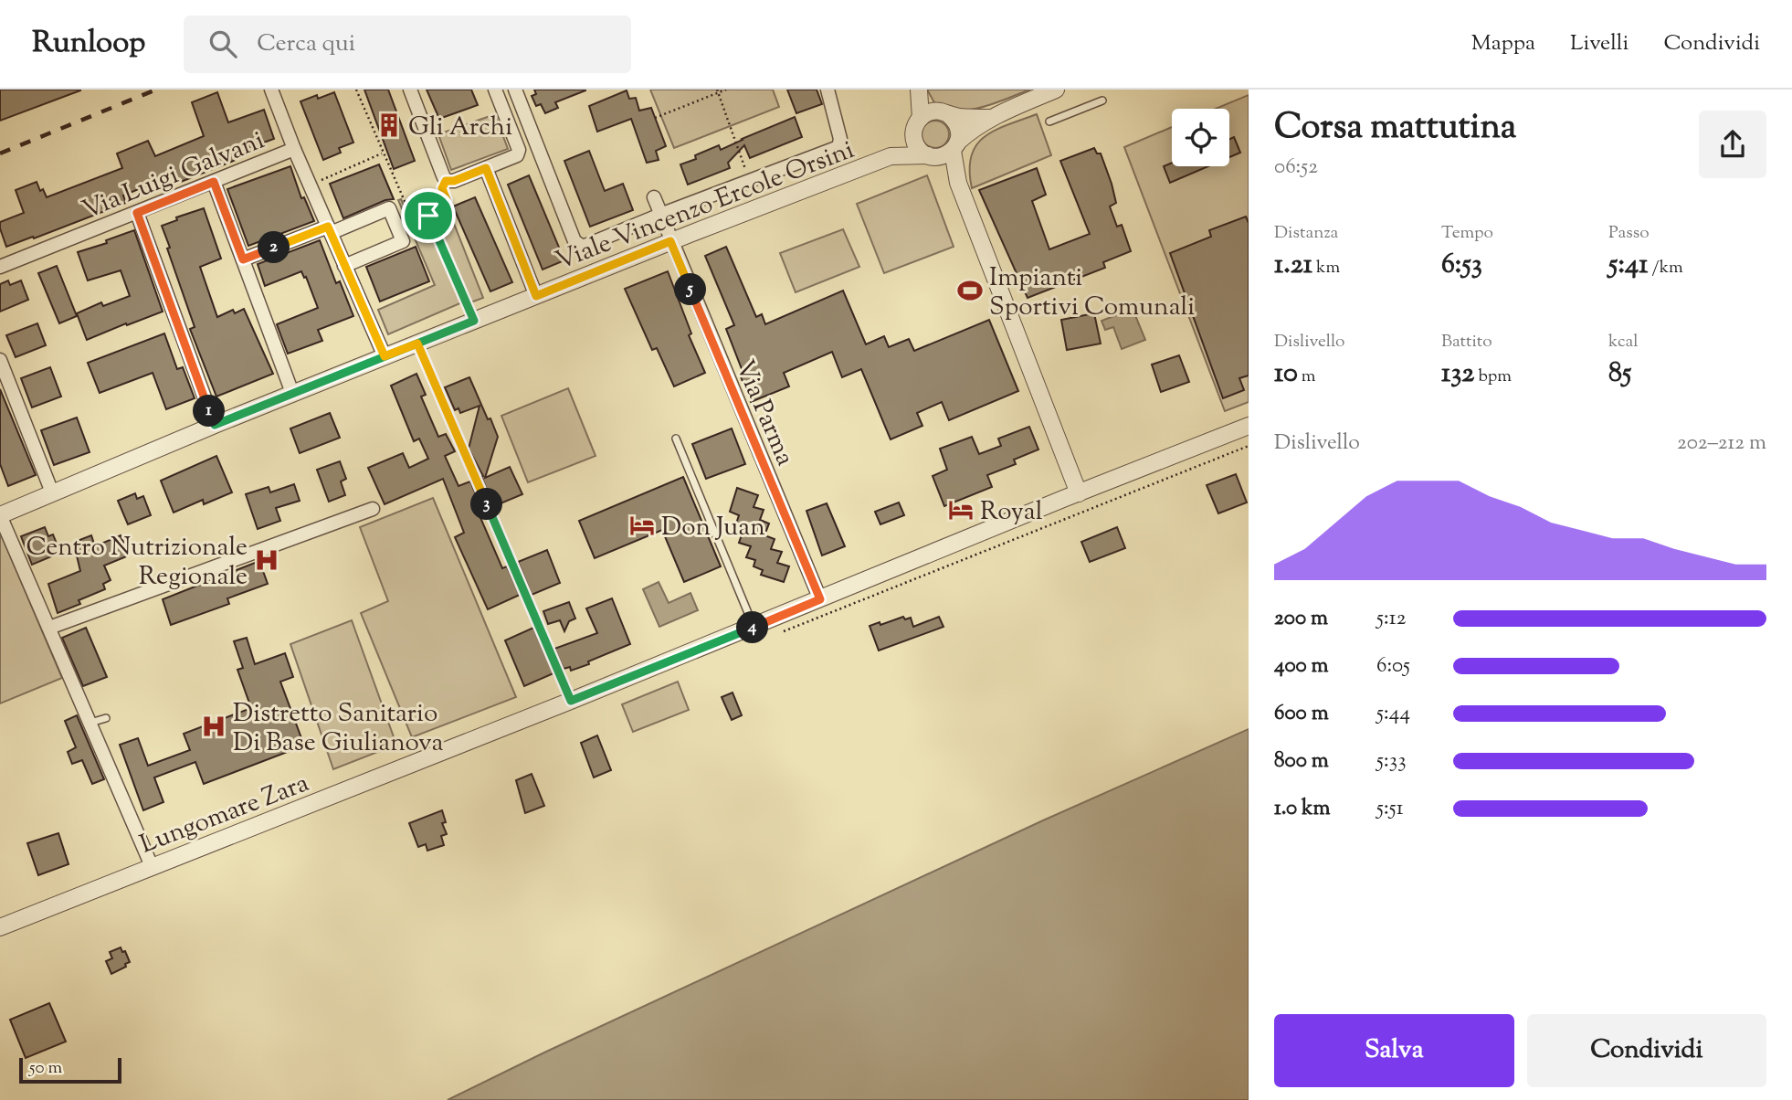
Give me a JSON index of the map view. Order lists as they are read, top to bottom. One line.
{"streets":{"street":["Via Luigi Galvani","Viale Vincenzo Ercole Orsini","Via Parma","Lungomare Zara"]},"crossings":[["Via Luigi Galvani","Viale Vincenzo Ercole Orsini"],["Viale Vincenzo Ercole Orsini","Via Parma"],["Via Parma","Lungomare Zara"]],"places":{"building":["Gli Archi"],"sports":["Impianti Sportivi Comunali"],"hotel":["Royal","Don Juan"],"hospital":["Centro Nutrizionale Regionale","Distretto Sanitario Di Base Giulianova"]},"scale_bar":"50 m","page":{"header":"Runloop","search":"Cerca qui","nav":["Mappa","Livelli","Condividi"],"heading":["Corsa mattutina","06:52"],"stats":[["Distanza","1.21 km"],["Tempo","6:53"],["Passo","5:41 /km"],["Dislivello","10 m"],["Battito","132 bpm"],["kcal","85"]],"pins":["2","5","1","3","4"],"chart":["Dislivello","202–212 m"],"list":[{"name":"200 m","note":"5:12"},{"name":"400 m","note":"6:05"},{"name":"600 m","note":"5:44"},{"name":"800 m","note":"5:33"},{"name":"1.0 km","note":"5:51"}],"buttons":["Salva","Condividi"],"scale":"50 m"}}
